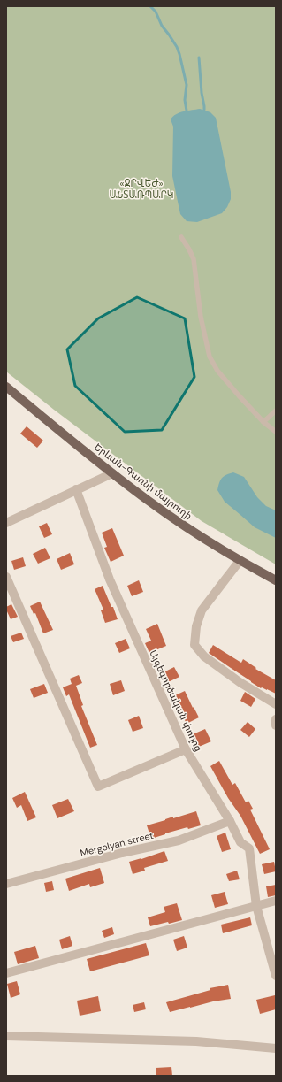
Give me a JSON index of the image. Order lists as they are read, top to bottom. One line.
{"streets":{"main road":["Երևան-Գառնի մայրուղի"],"street":["Այգեգործական փողոց","Mergelyan street"]},"crossings":[["Այգեգործական փողոց","Mergelyan street"]],"parks":["«ՋՐՎԵԺ» ԱՆՏԱՌՊԱՐԿ"]}
